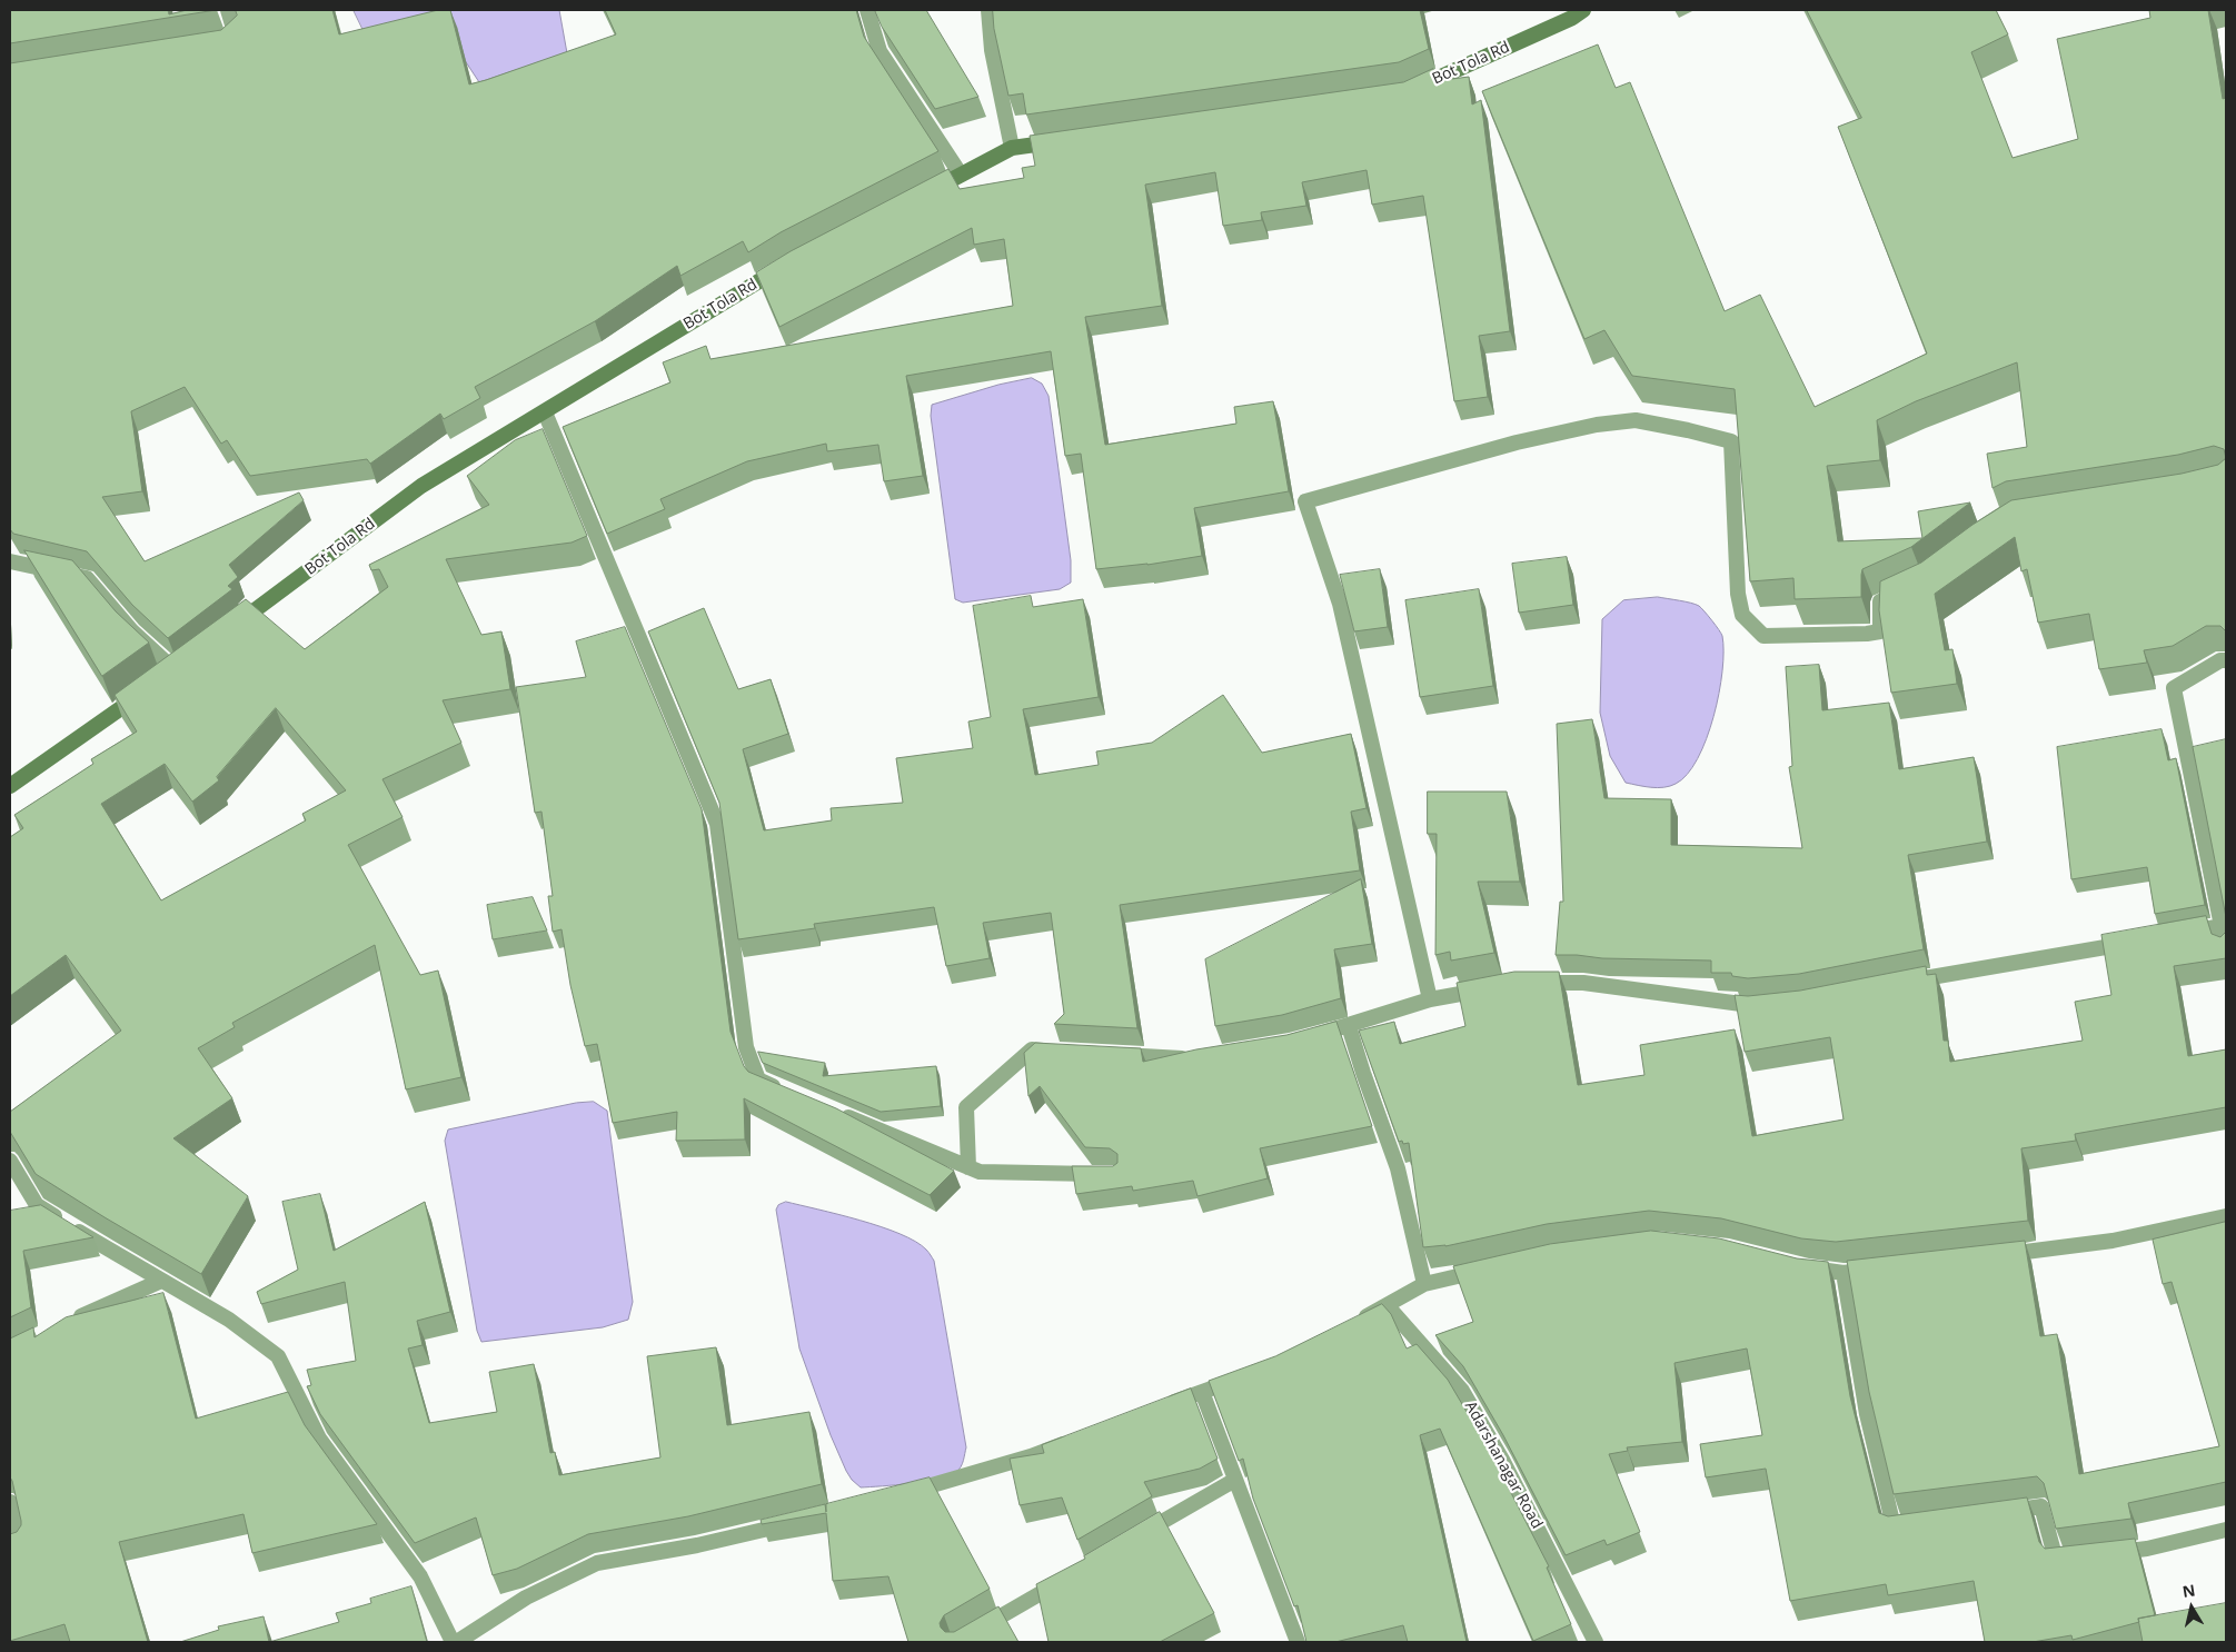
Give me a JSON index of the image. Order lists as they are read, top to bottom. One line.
{"streets":{"main road":["Bot Tola Rd"],"street":["Adarshanagar Road"]},"north":"top"}
